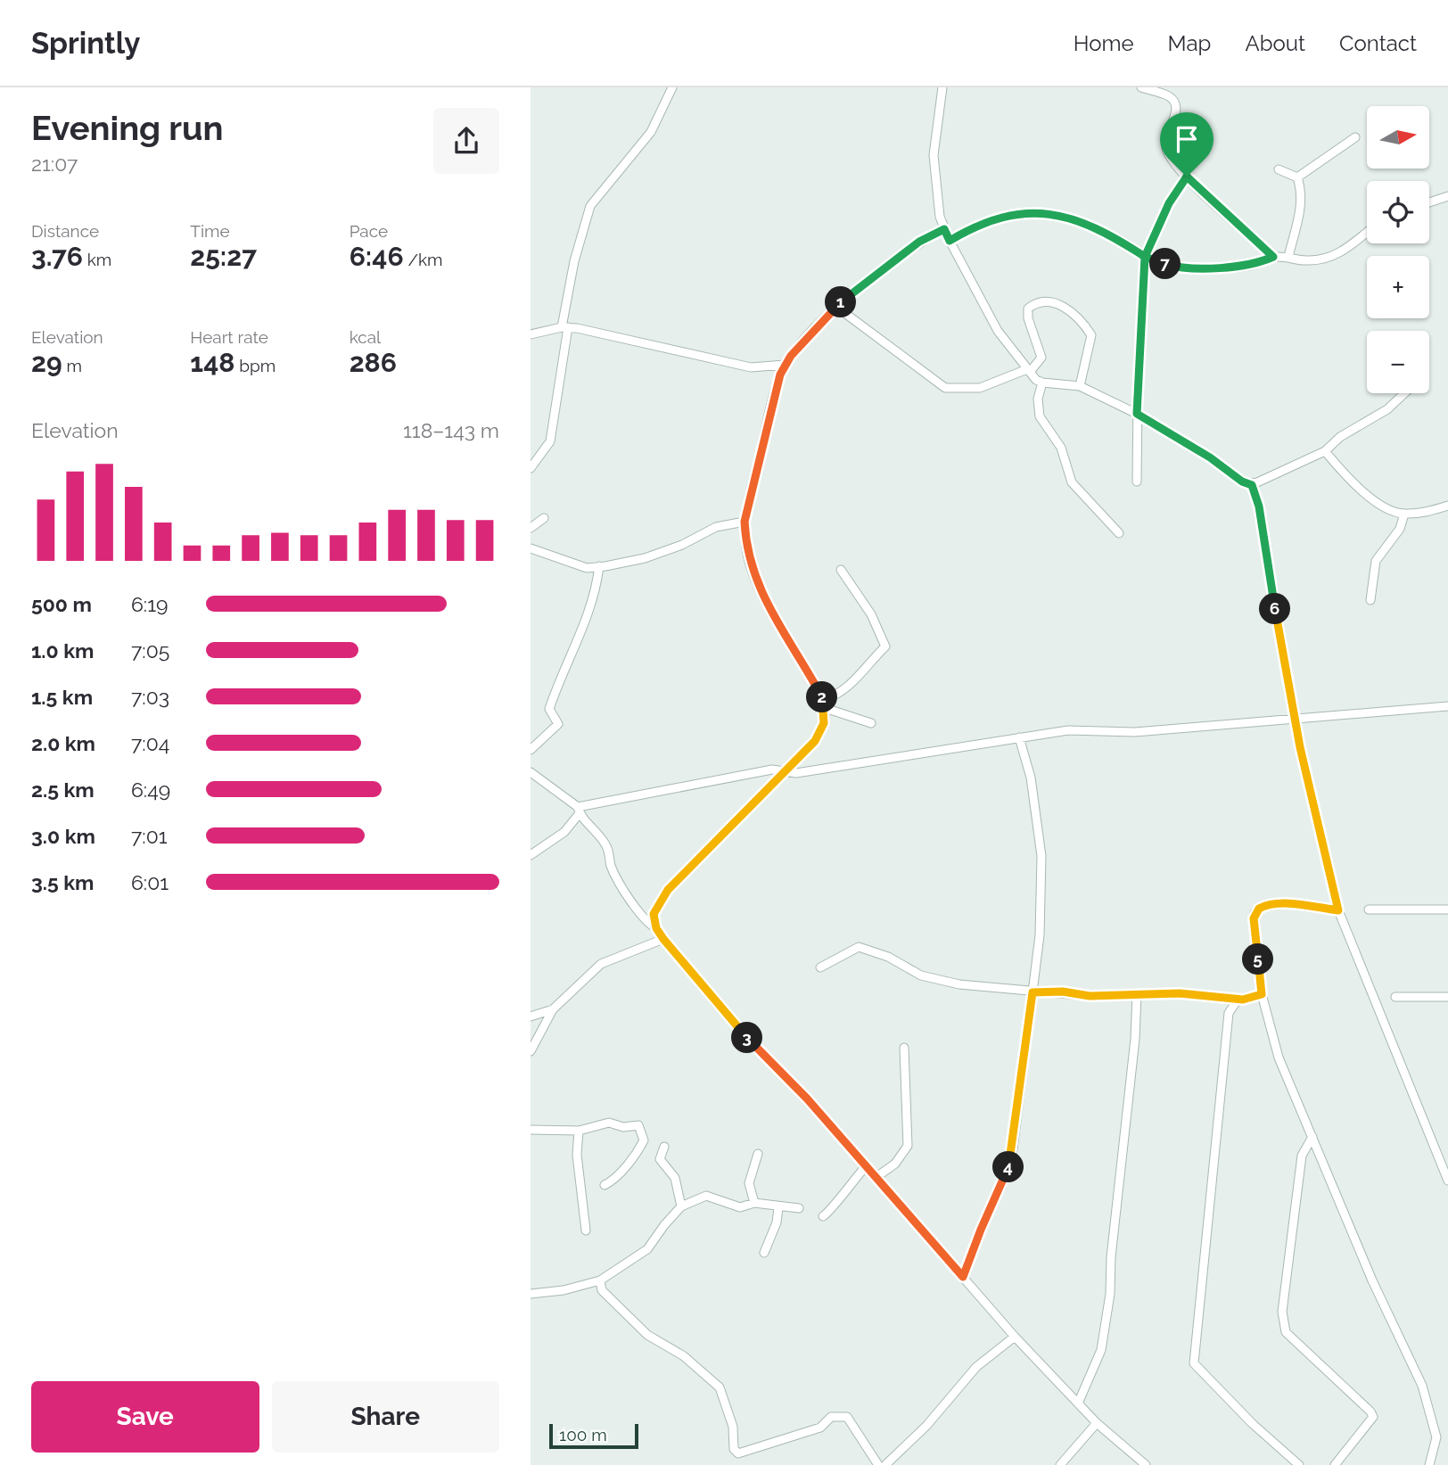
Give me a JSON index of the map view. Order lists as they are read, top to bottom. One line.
{"scale_bar":"100 m","north":"right","page":{"header":"Sprintly","nav":["Home","Map","About","Contact"],"heading":["Evening run","21:07"],"map_buttons":["+","−"],"stats":[["Distance","3.76 km"],["Time","25:27"],["Pace","6:46 /km"],["Elevation","29 m"],["Heart rate","148 bpm"],["kcal","286"]],"pins":["7","1","6","2","5","3","4"],"chart":["Elevation","118–143 m"],"list":[{"name":"500 m","note":"6:19"},{"name":"1.0 km","note":"7:05"},{"name":"1.5 km","note":"7:03"},{"name":"2.0 km","note":"7:04"},{"name":"2.5 km","note":"6:49"},{"name":"3.0 km","note":"7:01"},{"name":"3.5 km","note":"6:01"}],"buttons":["Save","Share"],"scale":"100 m"}}
